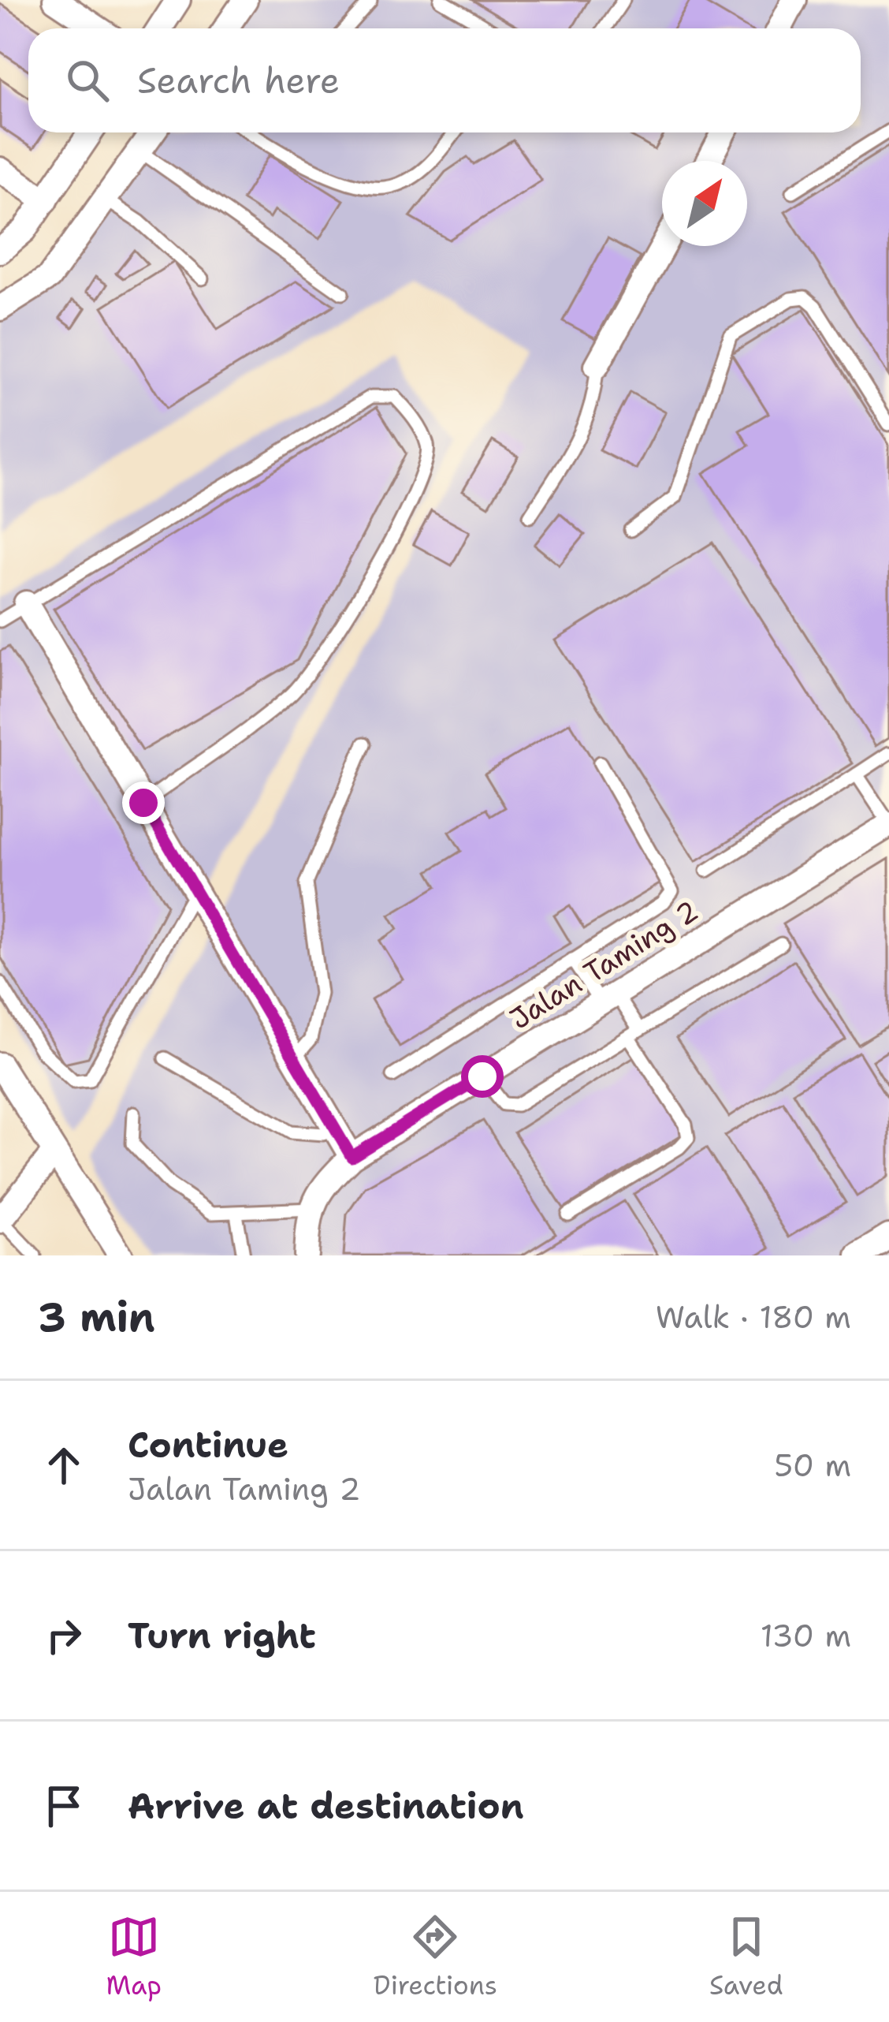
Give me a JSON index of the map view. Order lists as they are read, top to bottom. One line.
{"streets":{"street":["Jalan Taming 2"]},"north":"top right","page":{"search":"Search here","heading":["3 min","Walk · 180 m"],"list":[["Continue","Jalan Taming 2","50 m"],["Turn right","130 m"],"Arrive at destination"],"nav":["Map","Directions","Saved"]}}
